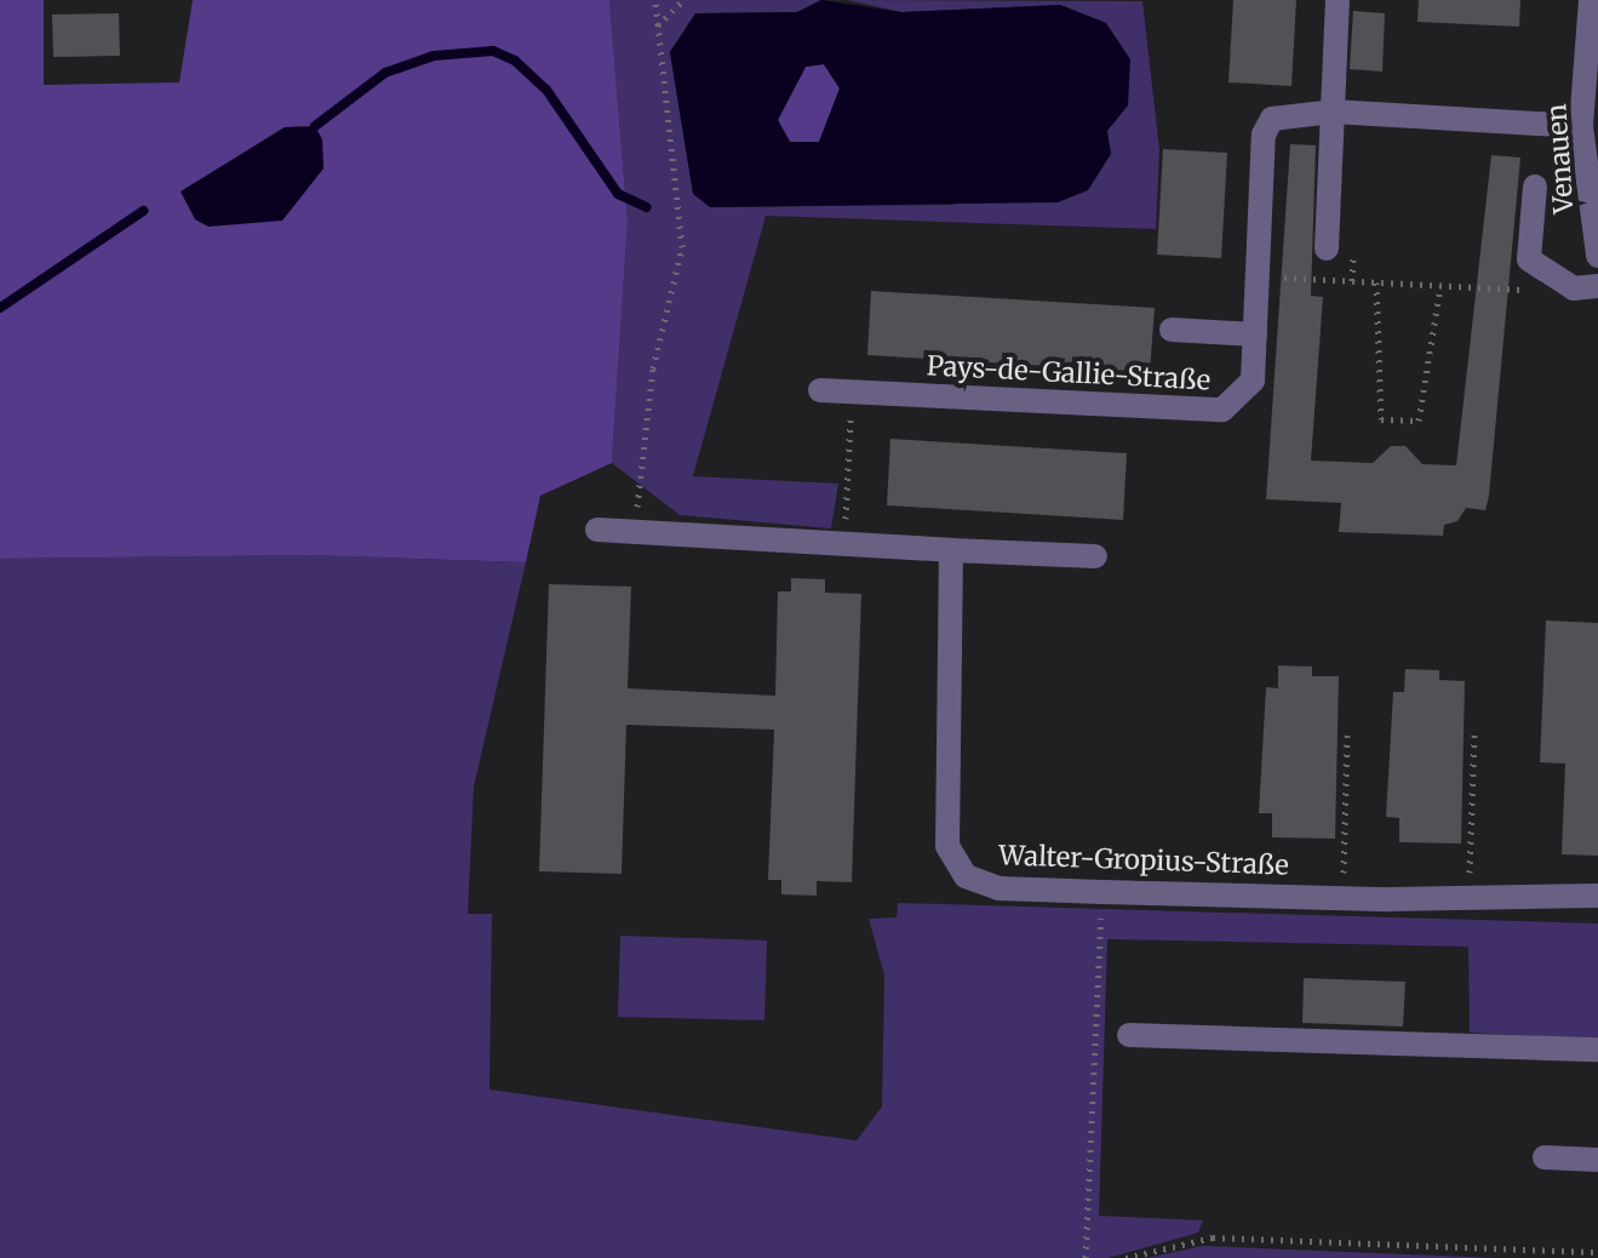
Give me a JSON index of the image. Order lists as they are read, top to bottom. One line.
{"streets":{"street":["Venauen","Pays-de-Gallie-Straße","Walter-Gropius-Straße"]},"crossings":[["Venauen","Pays-de-Gallie-Straße"]]}
